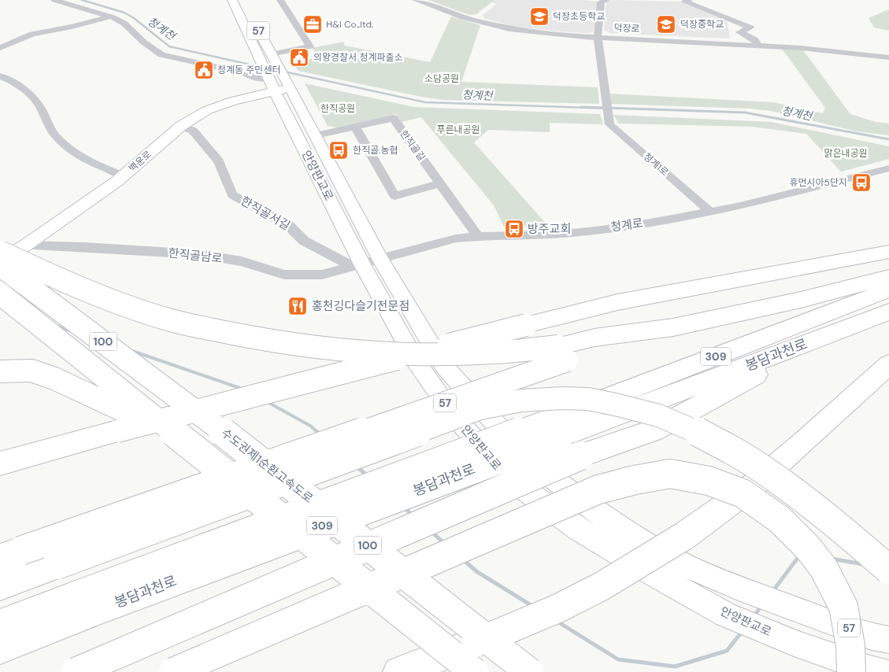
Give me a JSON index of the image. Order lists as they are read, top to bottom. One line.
{"streets":{"highway":["100","봉담과천로","309","수도권제1순환고속도로"],"main road":["57","백운로","안양판교로"],"street":["덕장로","한직골길","청계1로","한직골서길","청계로","한직골남로"]},"crossings":[["덕장로","청계1로"],["한직골길","안양판교로"],["한직골길","청계로"],["백운로","안양판교로"],["백운로","한직골서길"],["백운로","한직골남로"],["청계1로","청계로"],["안양판교로","한직골서길"],["안양판교로","청계로"],["안양판교로","한직골남로"],["한직골서길","청계로"],["한직골서길","한직골남로"],["청계로","한직골남로"]],"water":["청계천"],"parks":["소담공원","한직공원","푸른내공원","맑은내공원"],"places":{"school or university":["덕장초등학교","덕장중학교"],"office":["H&I Co.,ltd."],"public building":["의왕경찰서 청계파출소","청계동 주민센터"],"bus stop":["한직골.농협","휴먼시아5단지","방주교회"],"restaurant":["홍천깅다슬기전문점"]}}
